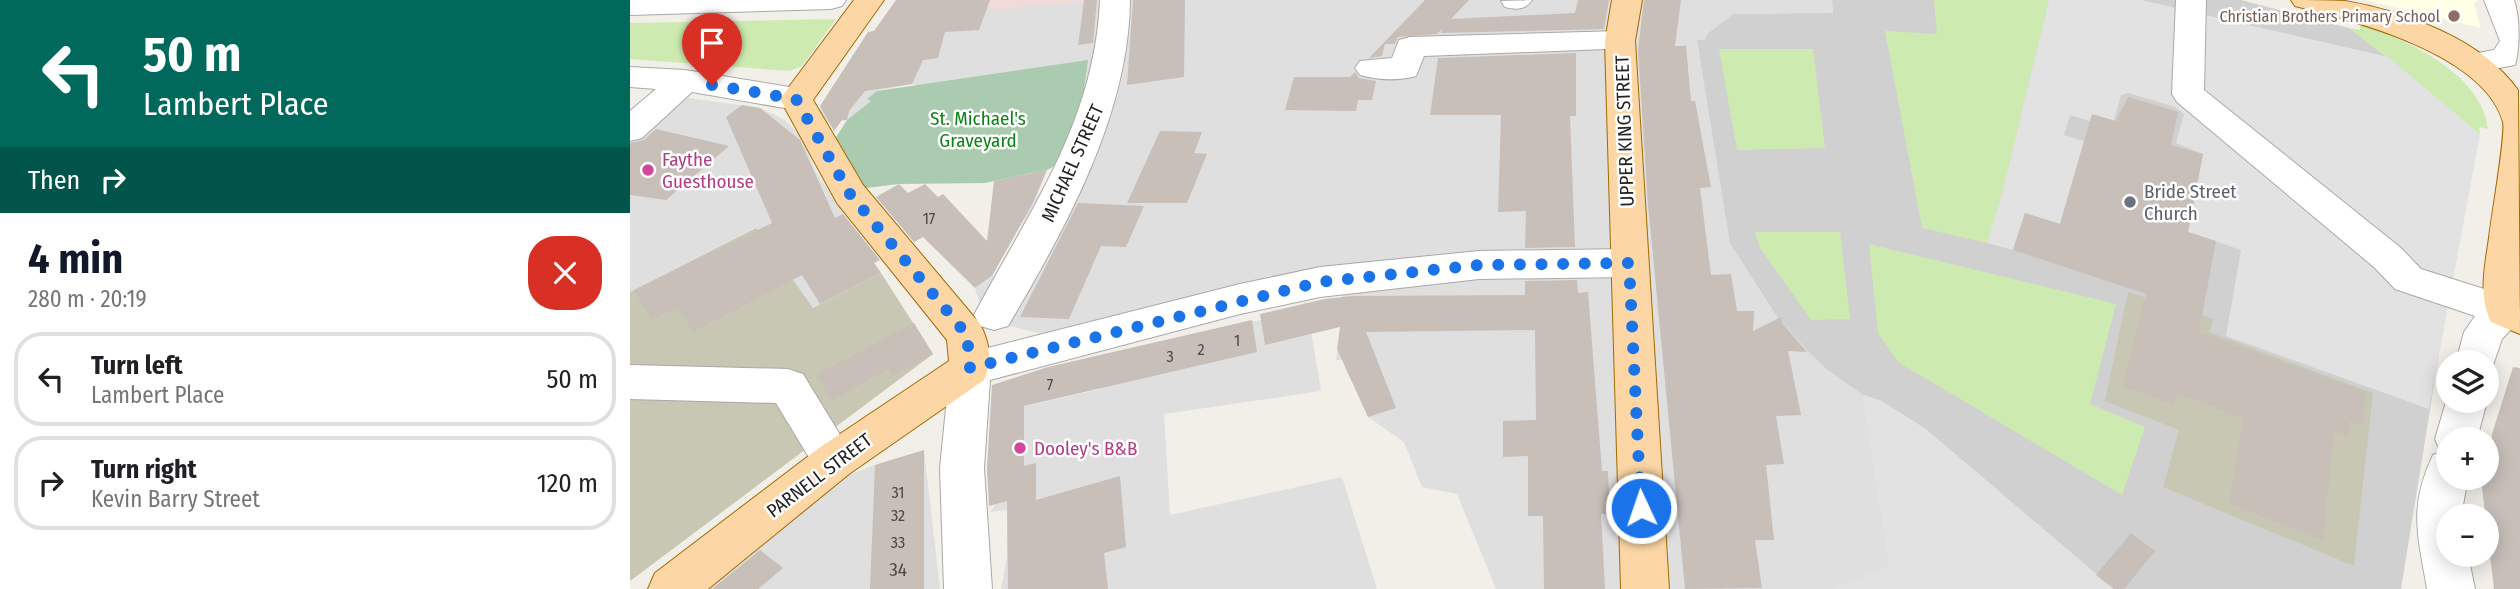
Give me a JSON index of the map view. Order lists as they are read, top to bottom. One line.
{"streets":{"main road":["UPPER KING STREET","PARNELL STREET"],"street":["MICHAEL STREET"]},"parks":["St. Michael's Graveyard"],"places":["Christian Brothers Primary School","Faythe Guesthouse","Bride Street Church","Dooley's B&B"],"house_numbers":["17","1","2","3","7","31","32","33","34"],"page":{"turn":["50 m","Lambert Place"],"then":"Then","heading":["4 min","280 m · 20:19"],"list":[{"name":"Turn left","note":"Lambert Place","value":"50 m"},{"name":"Turn right","note":"Kevin Barry Street","value":"120 m"}],"map_buttons":["+","−"]}}
